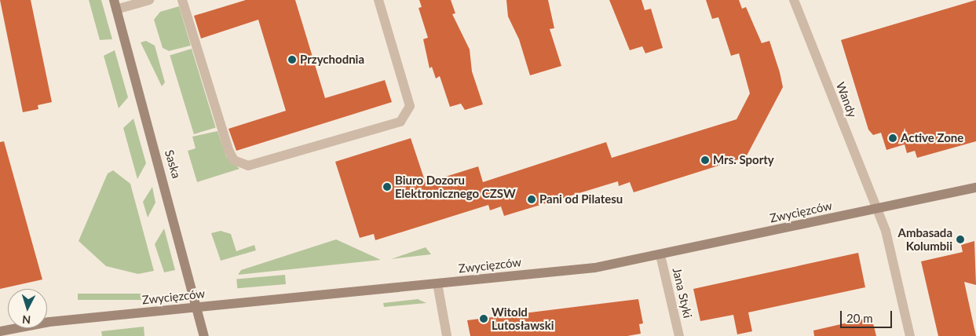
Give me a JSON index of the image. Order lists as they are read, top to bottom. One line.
{"streets":{"street":["Wandy","Saska","Zwycięzców","Jana Styki"]},"crossings":[["Wandy","Zwycięzców"],["Saska","Zwycięzców"],["Zwycięzców","Jana Styki"]],"places":["Przychodnia","Active Zone","Mrs. Sporty","Biuro Dozoru Elektronicznego CZSW","Pani od Pilatesu","Ambasada Kolumbii","Witold Lutosławski"],"scale_bar":"20 m","north":"bottom"}
